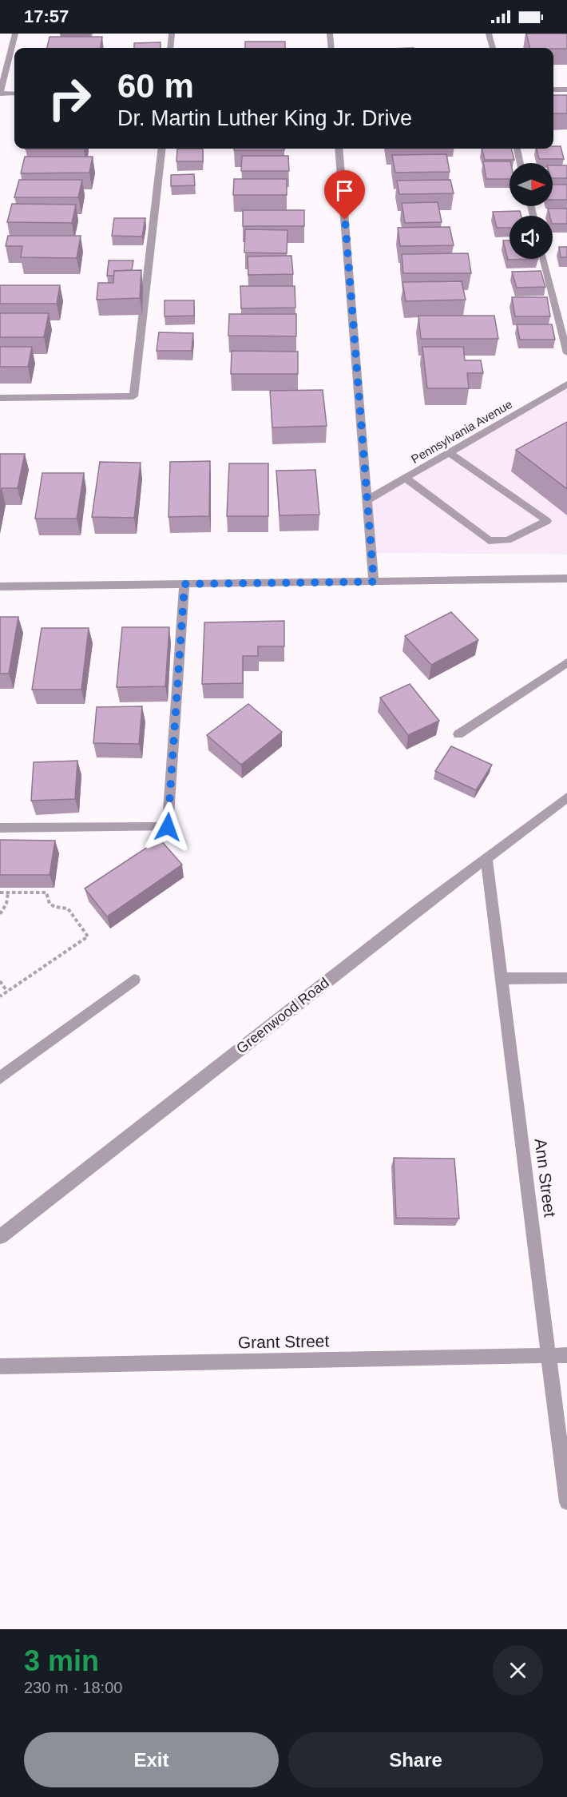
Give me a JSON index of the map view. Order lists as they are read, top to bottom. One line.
{"streets":{"street":["Pennsylvania Avenue","Greenwood Road","Ann Street","Grant Street"]},"crossings":[["Greenwood Road","Ann Street"],["Ann Street","Grant Street"]],"north":"right","page":{"status":"17:57","turn":["60 m","Dr. Martin Luther King Jr. Drive"],"heading":["3 min","230 m · 18:00"],"buttons":["Exit","Share"]}}
